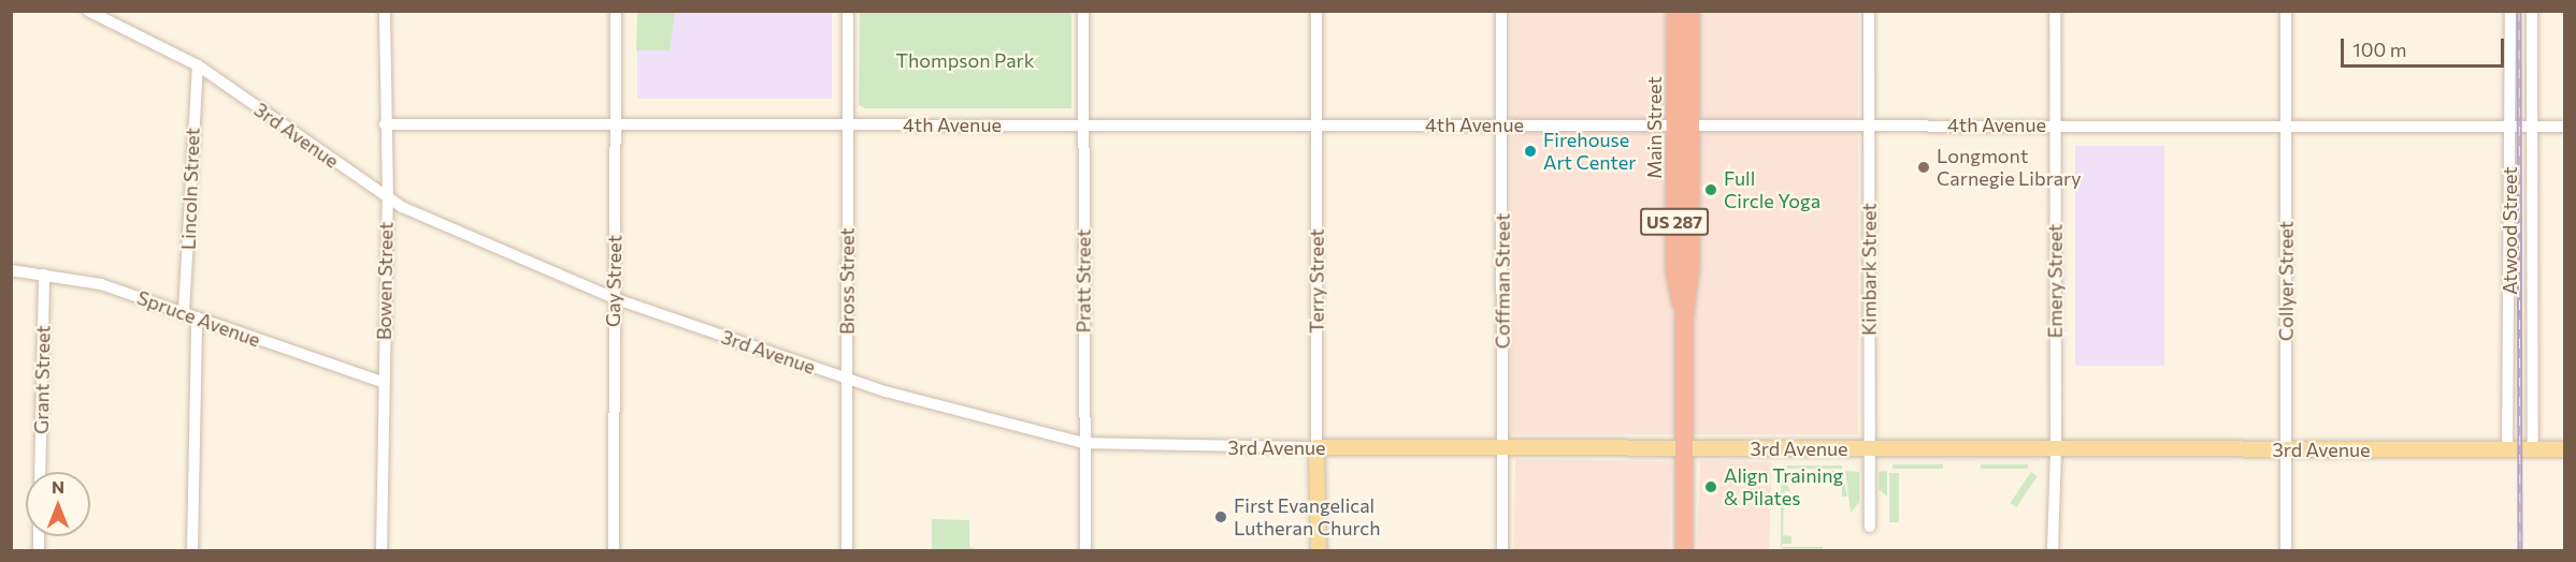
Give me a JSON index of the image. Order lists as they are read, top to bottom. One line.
{"streets":{"highway":["Main Street","US 287"],"main road":["3rd Avenue","Terry Street"],"street":["4th Avenue","Lincoln Street","Atwood Street","Kimbark Street","Bowen Street","Gay Street","Bross Street","Pratt Street","Coffman Street","Emery Street","Collyer Street","Spruce Avenue","Grant Street"]},"crossings":[["4th Avenue","Main Street"],["4th Avenue","Atwood Street"],["4th Avenue","Kimbark Street"],["4th Avenue","Bowen Street"],["4th Avenue","Gay Street"],["4th Avenue","Bross Street"],["4th Avenue","Pratt Street"],["4th Avenue","Terry Street"],["4th Avenue","Coffman Street"],["4th Avenue","Emery Street"],["4th Avenue","Collyer Street"],["Main Street","3rd Avenue"],["3rd Avenue","Lincoln Street"],["3rd Avenue","Atwood Street"],["3rd Avenue","Kimbark Street"],["3rd Avenue","Bowen Street"],["3rd Avenue","Gay Street"],["3rd Avenue","Bross Street"],["3rd Avenue","Pratt Street"],["3rd Avenue","Terry Street"],["3rd Avenue","Coffman Street"],["3rd Avenue","Emery Street"],["3rd Avenue","Collyer Street"],["Lincoln Street","Spruce Avenue"],["Bowen Street","Spruce Avenue"],["Spruce Avenue","Grant Street"]],"parks":["Thompson Park"],"places":["Firehouse Art Center","Longmont Carnegie Library","Full Circle Yoga","Align Training & Pilates","First Evangelical Lutheran Church"],"scale_bar":"100 m","north":"top"}
